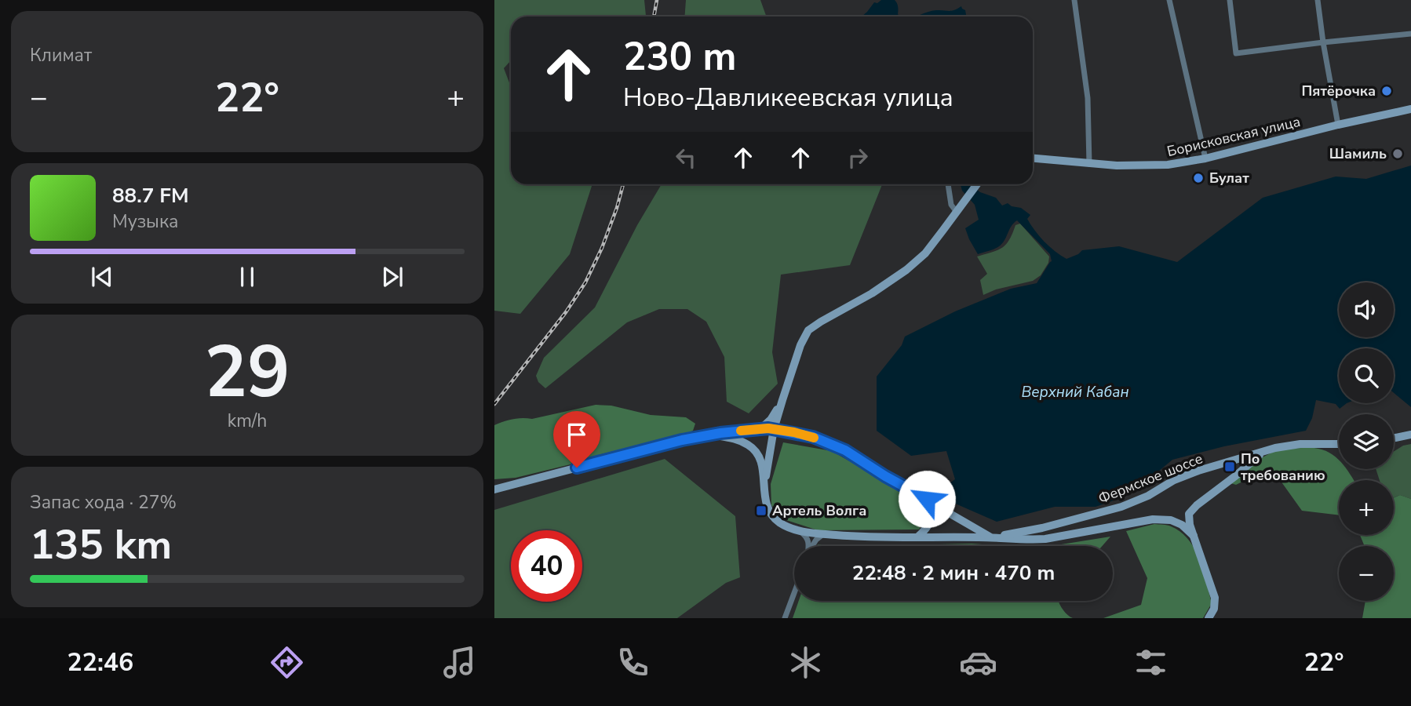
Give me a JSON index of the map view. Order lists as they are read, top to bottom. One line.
{"streets":{"street":["Борисковская улица","Фермское шоссе"]},"water":["Верхний Кабан"],"places":{"other":["Пятёрочка","Шамиль","Булат"],"transit":["По требованию","Артель Волга"]},"page":{"tile":["Климат",["29","km/h"],["Запас хода · 27%","135 km"]],"turn":["230 m","Ново-Давликеевская улица"],"heat":["−","22°","+"],"song":["88.7 FM","Музыка"],"map_buttons":["+","−"],"limit":"40","trip":"22:48 · 2 мин · 470 m","tabs":["22:46","22°"]}}
